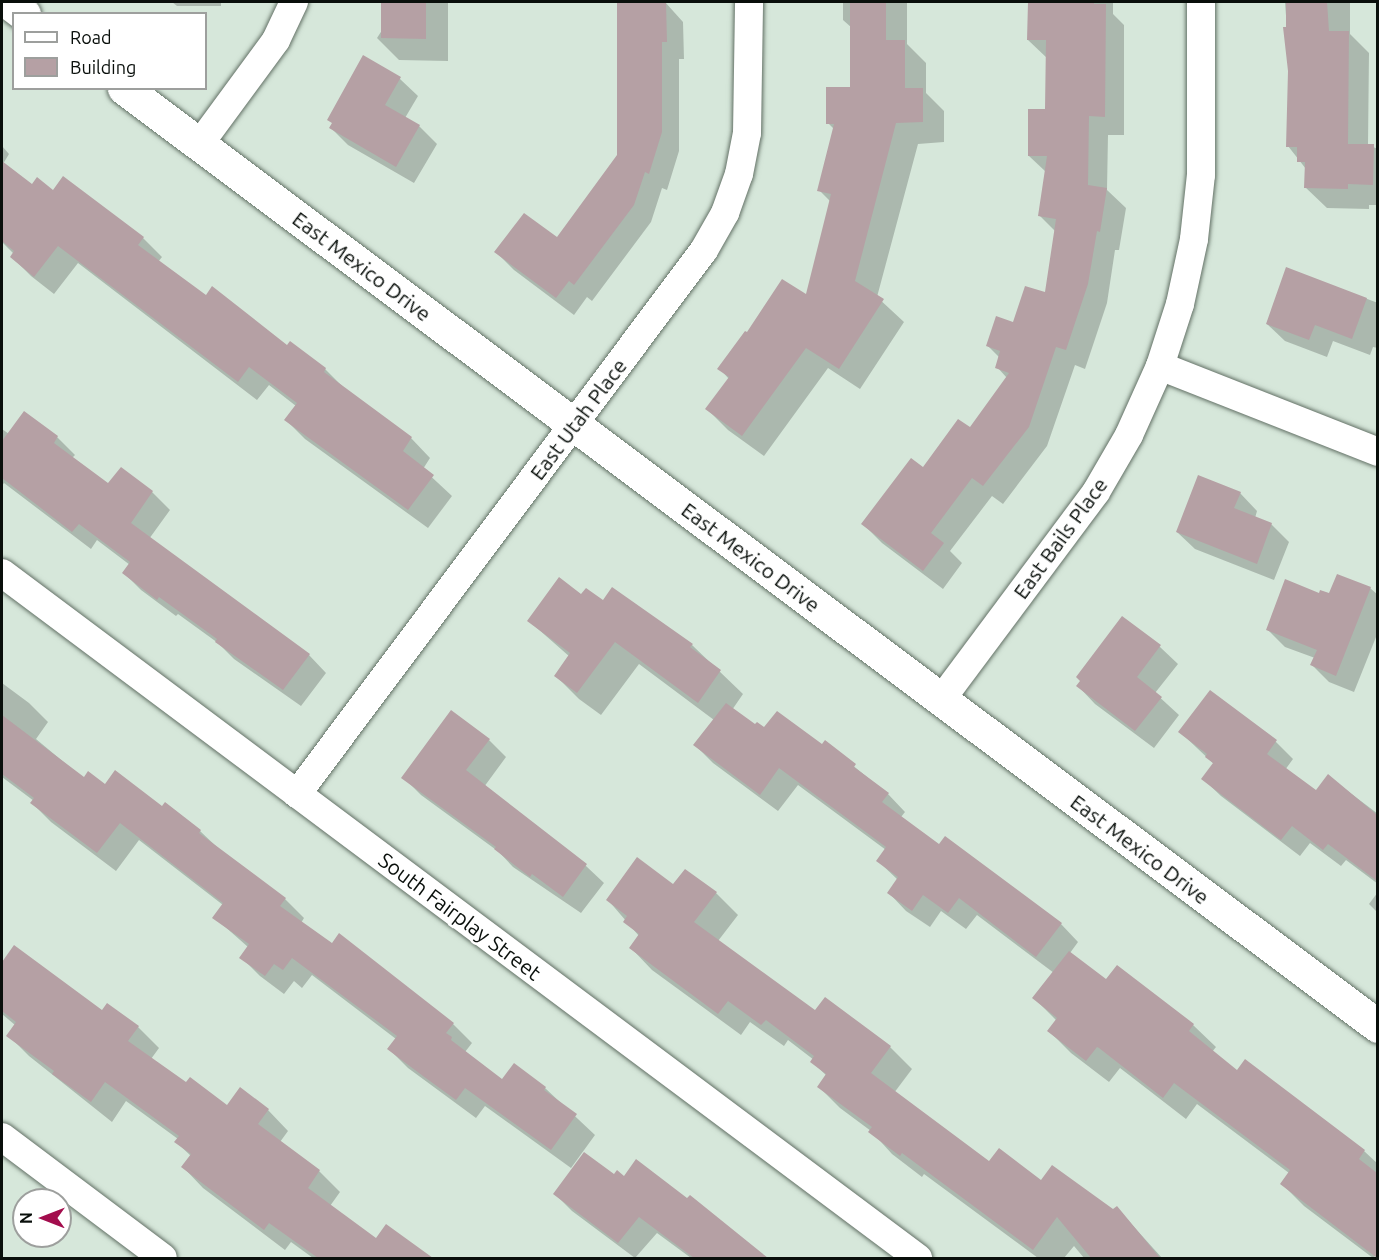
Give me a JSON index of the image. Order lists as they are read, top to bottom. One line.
{"streets":{"street":["East Mexico Drive","East Utah Place","East Bails Place","South Fairplay Street"]},"crossings":[["East Mexico Drive","East Utah Place"],["East Mexico Drive","East Bails Place"],["East Utah Place","South Fairplay Street"]],"legend":["Road","Building"],"north":"left"}
